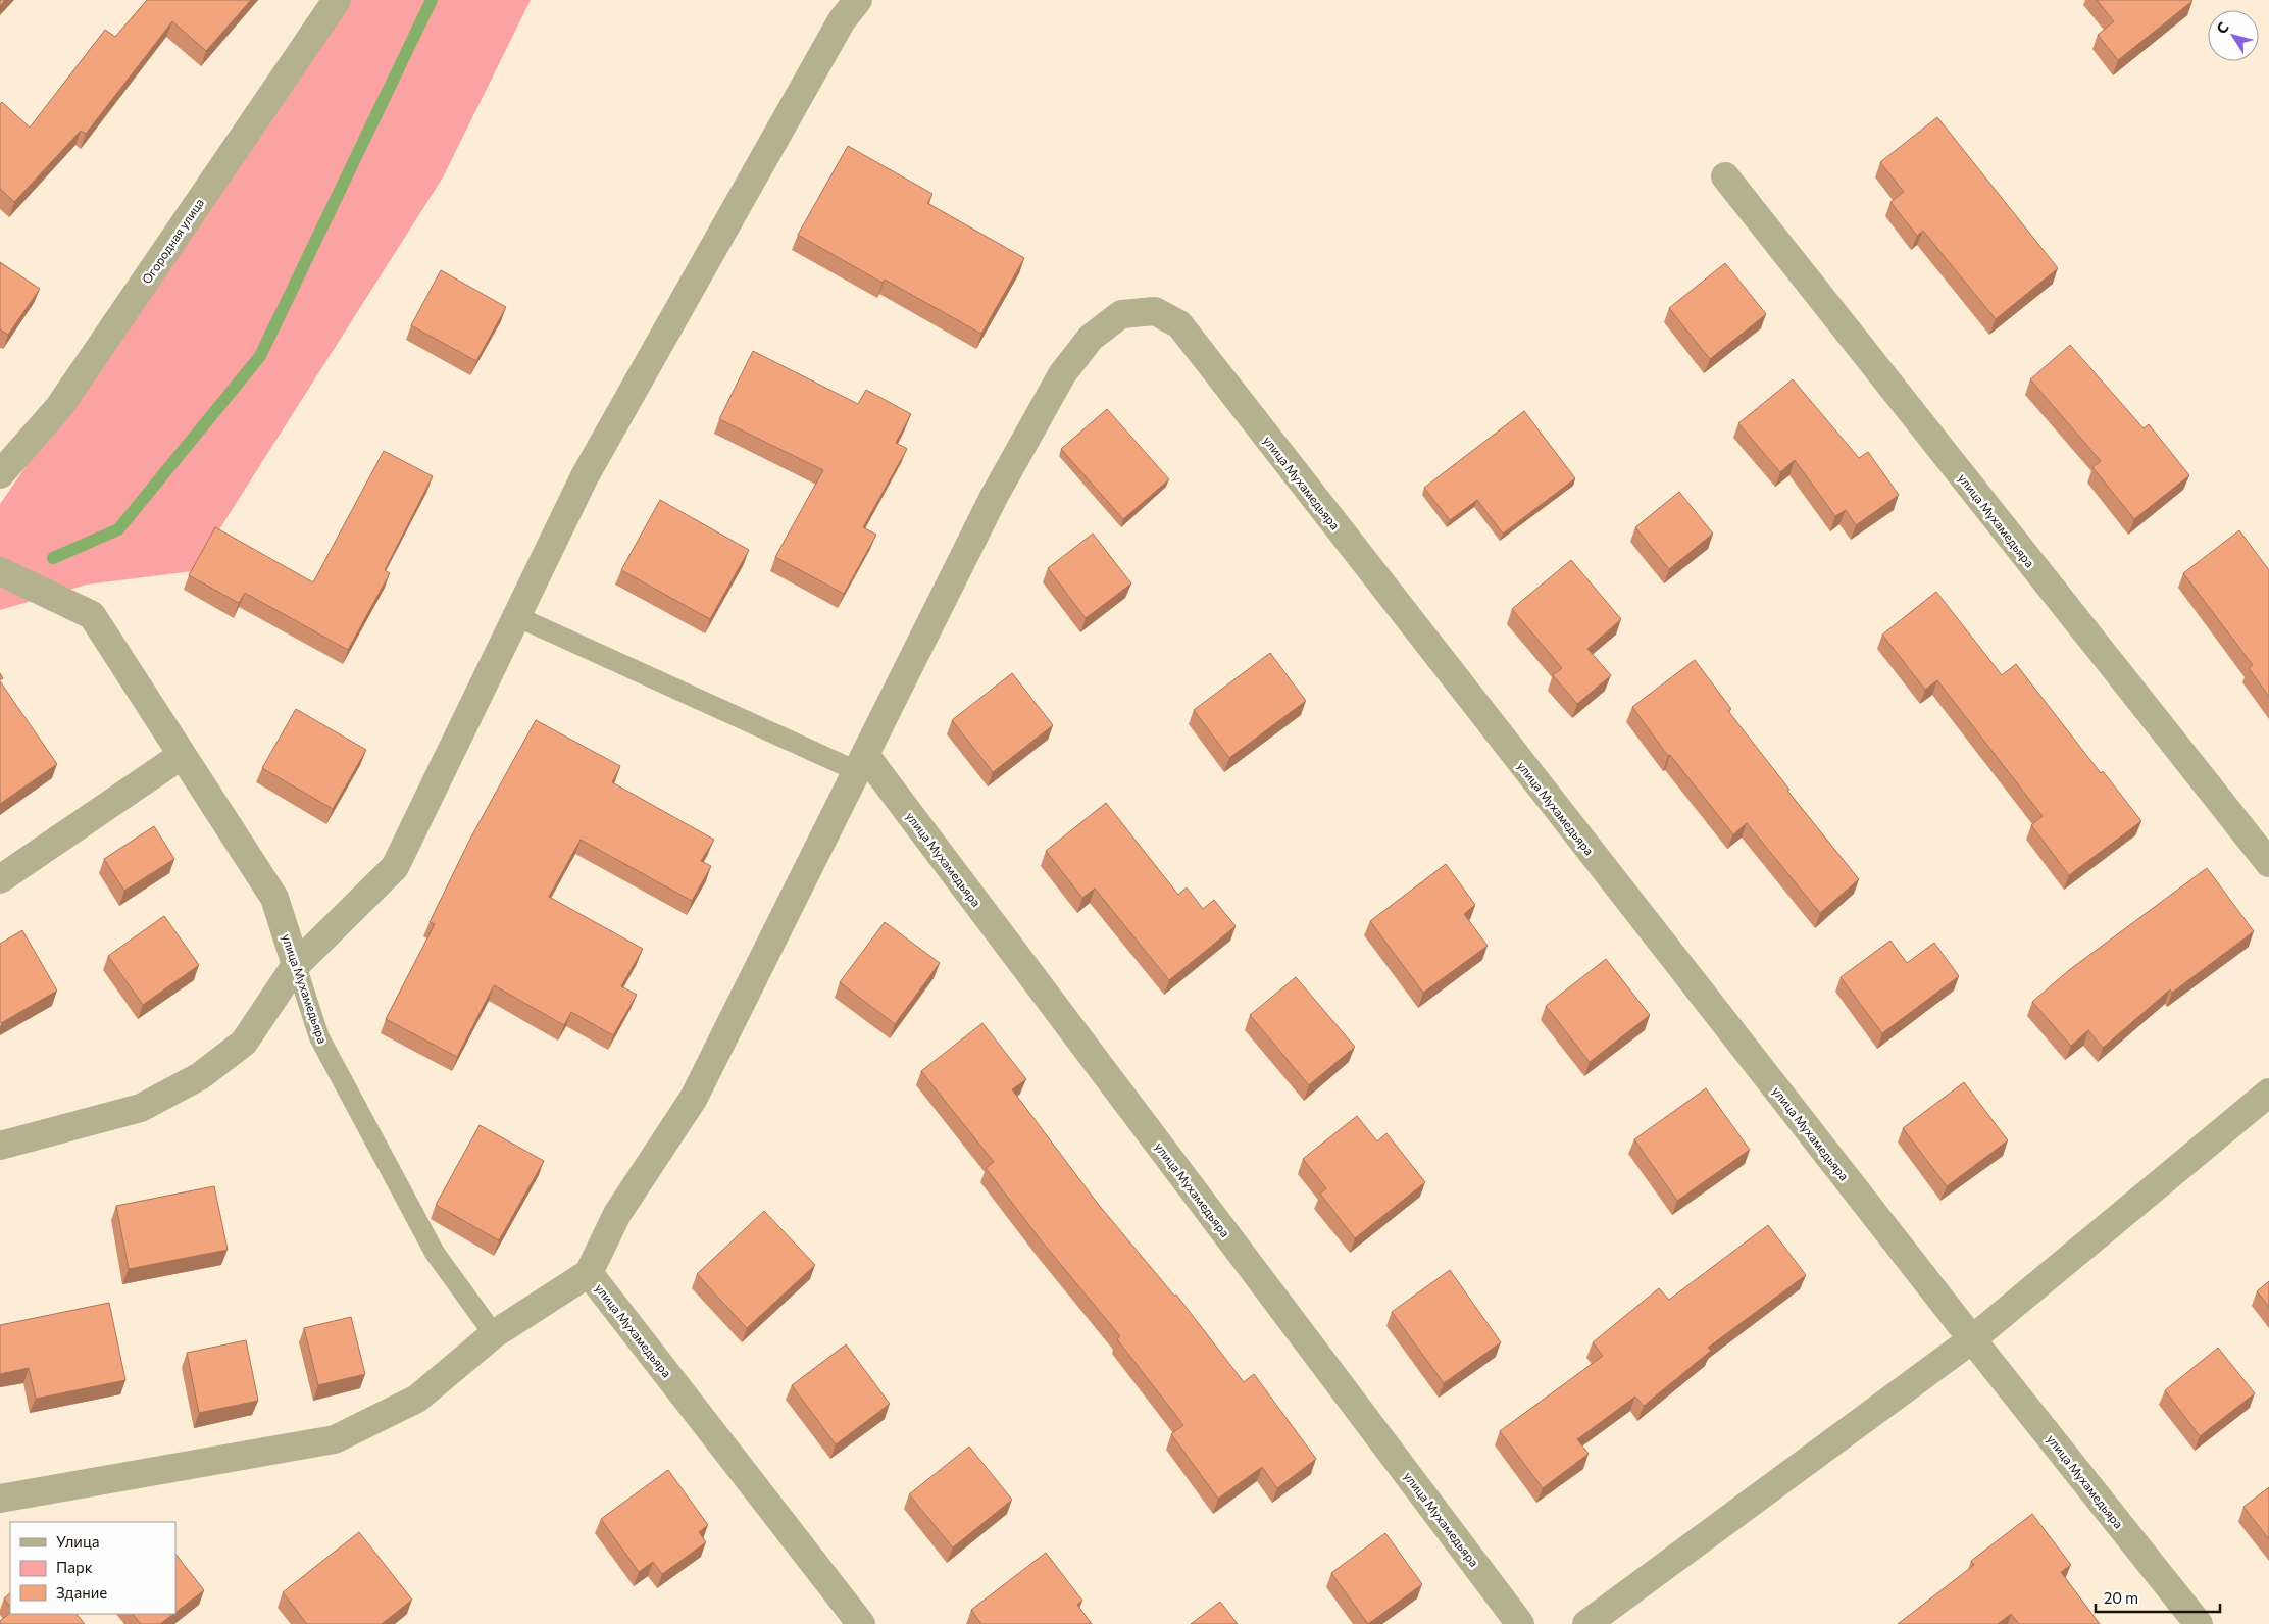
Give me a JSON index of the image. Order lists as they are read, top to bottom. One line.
{"streets":{"street":["Огородная улица","улица Мухамедьяра"]},"legend":["Улица","Парк","Здание"],"scale_bar":"20 m","north":"top left"}
